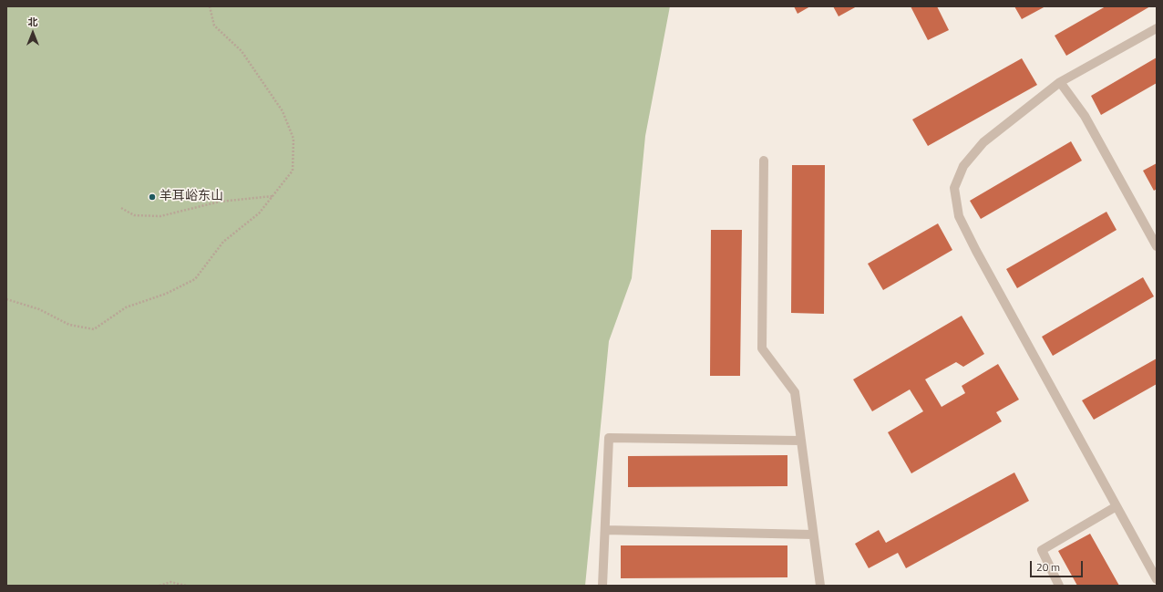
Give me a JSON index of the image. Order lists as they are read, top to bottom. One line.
{"places":["羊耳峪东山"],"scale_bar":"20 m","north":"top"}
